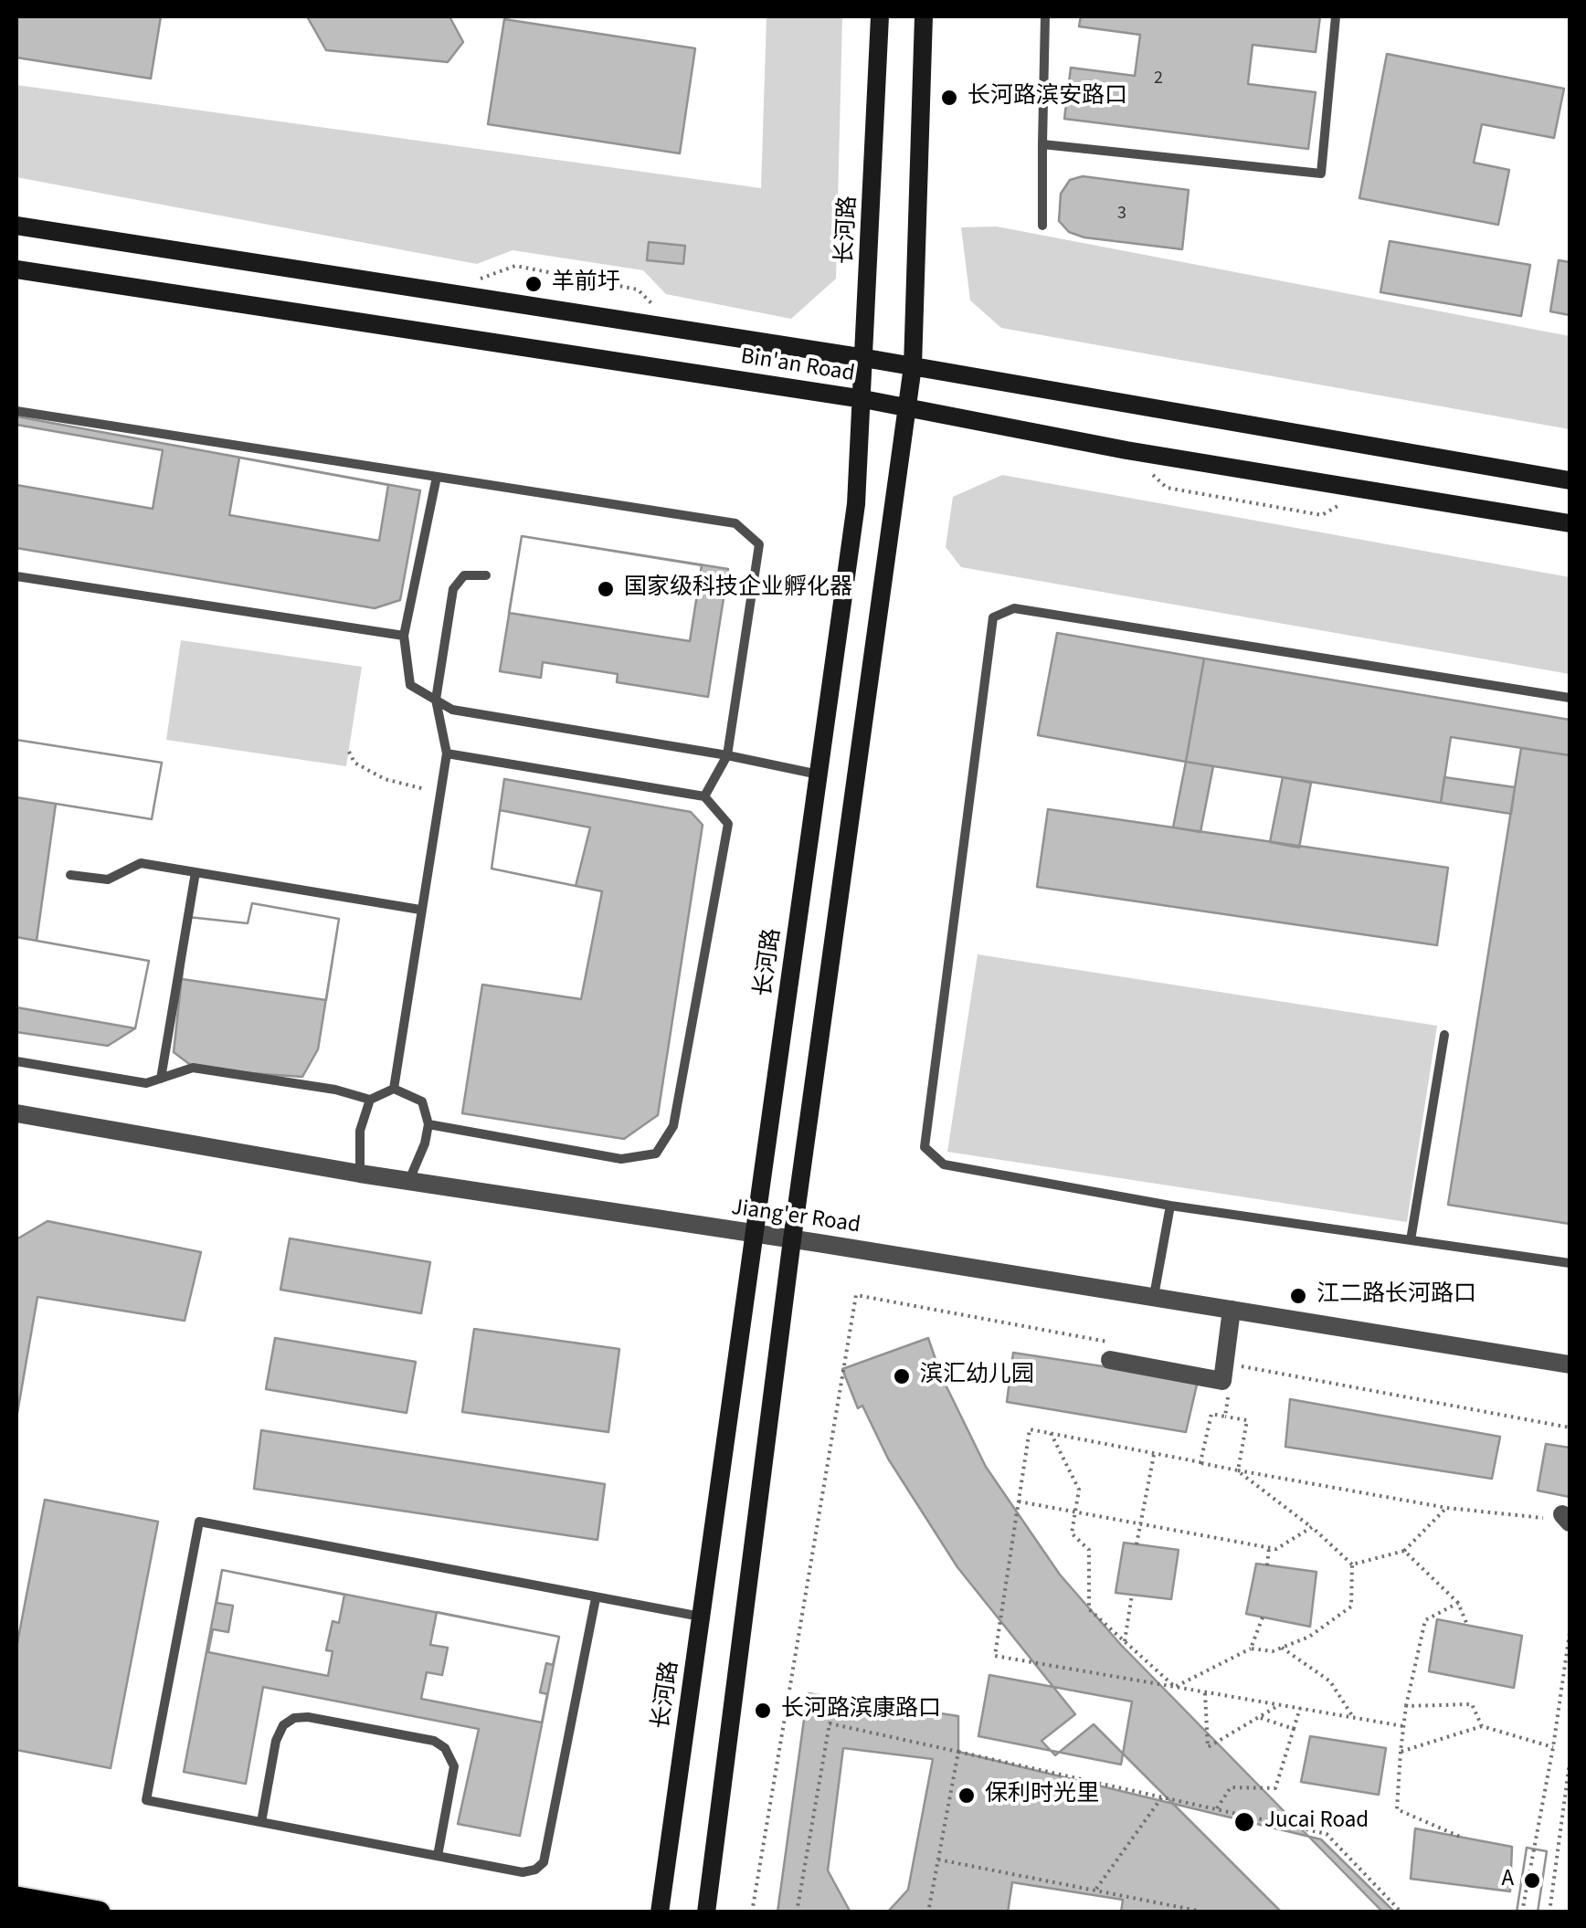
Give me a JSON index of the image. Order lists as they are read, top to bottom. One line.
{"streets":{"main road":["长河路","Bin'an Road"],"street":["Jiang'er Road"]},"crossings":[["长河路","Bin'an Road"],["长河路","Jiang'er Road"]],"places":["长河路滨安路口","羊前圩","国家级科技企业孵化器","江二路长河路口","滨汇幼儿园","长河路滨康路口","保利时光里","Jucai Road","A"],"house_numbers":["2","3"]}
